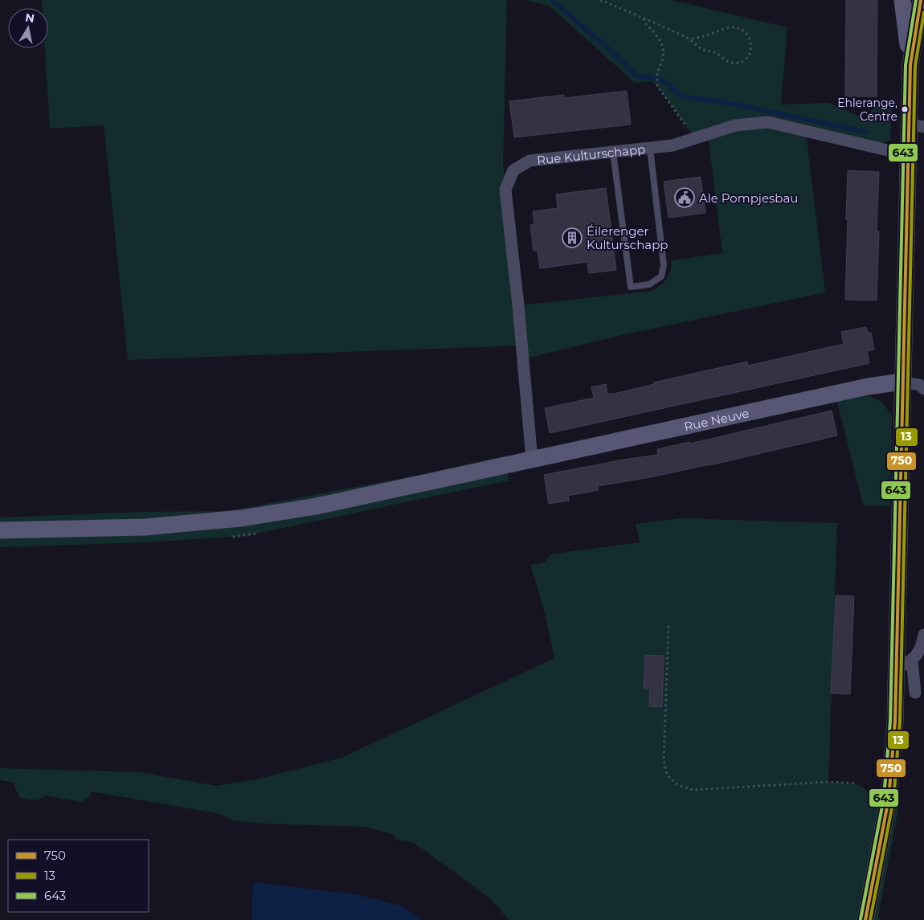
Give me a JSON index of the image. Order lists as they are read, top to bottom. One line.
{"streets":{"main road":["Rue Neuve"],"street":["Rue Kulturschapp"]},"crossings":[["Rue Kulturschapp","Rue Neuve"]],"places":{"other":["Ehlerange, Centre"],"public building":["Ale Pompjesbau"],"building":["Éilerenger Kulturschapp"]},"lines":["transit line 750","transit line 643","transit line 13"],"legend":["750","13","643"],"north":"top"}
